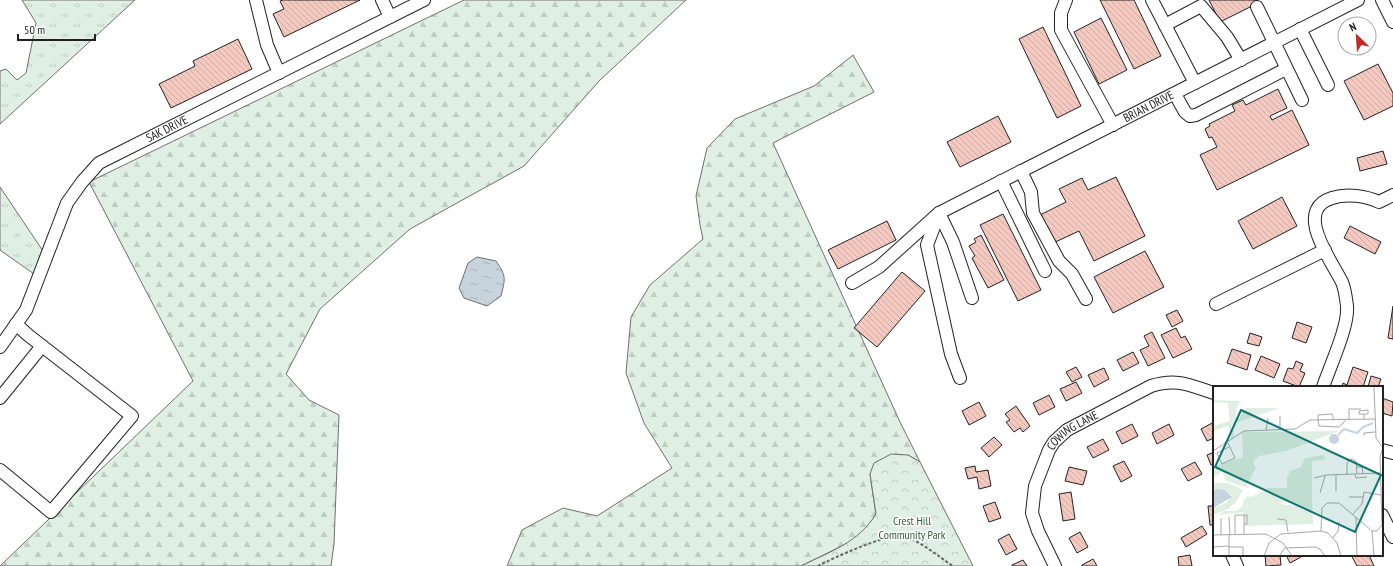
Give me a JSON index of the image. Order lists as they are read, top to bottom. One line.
{"streets":{"street":["BRIAN DRIVE","SAK DRIVE","COWING LANE"]},"parks":["Crest Hill Community Park"],"scale_bar":"50 m","north":"top left"}
